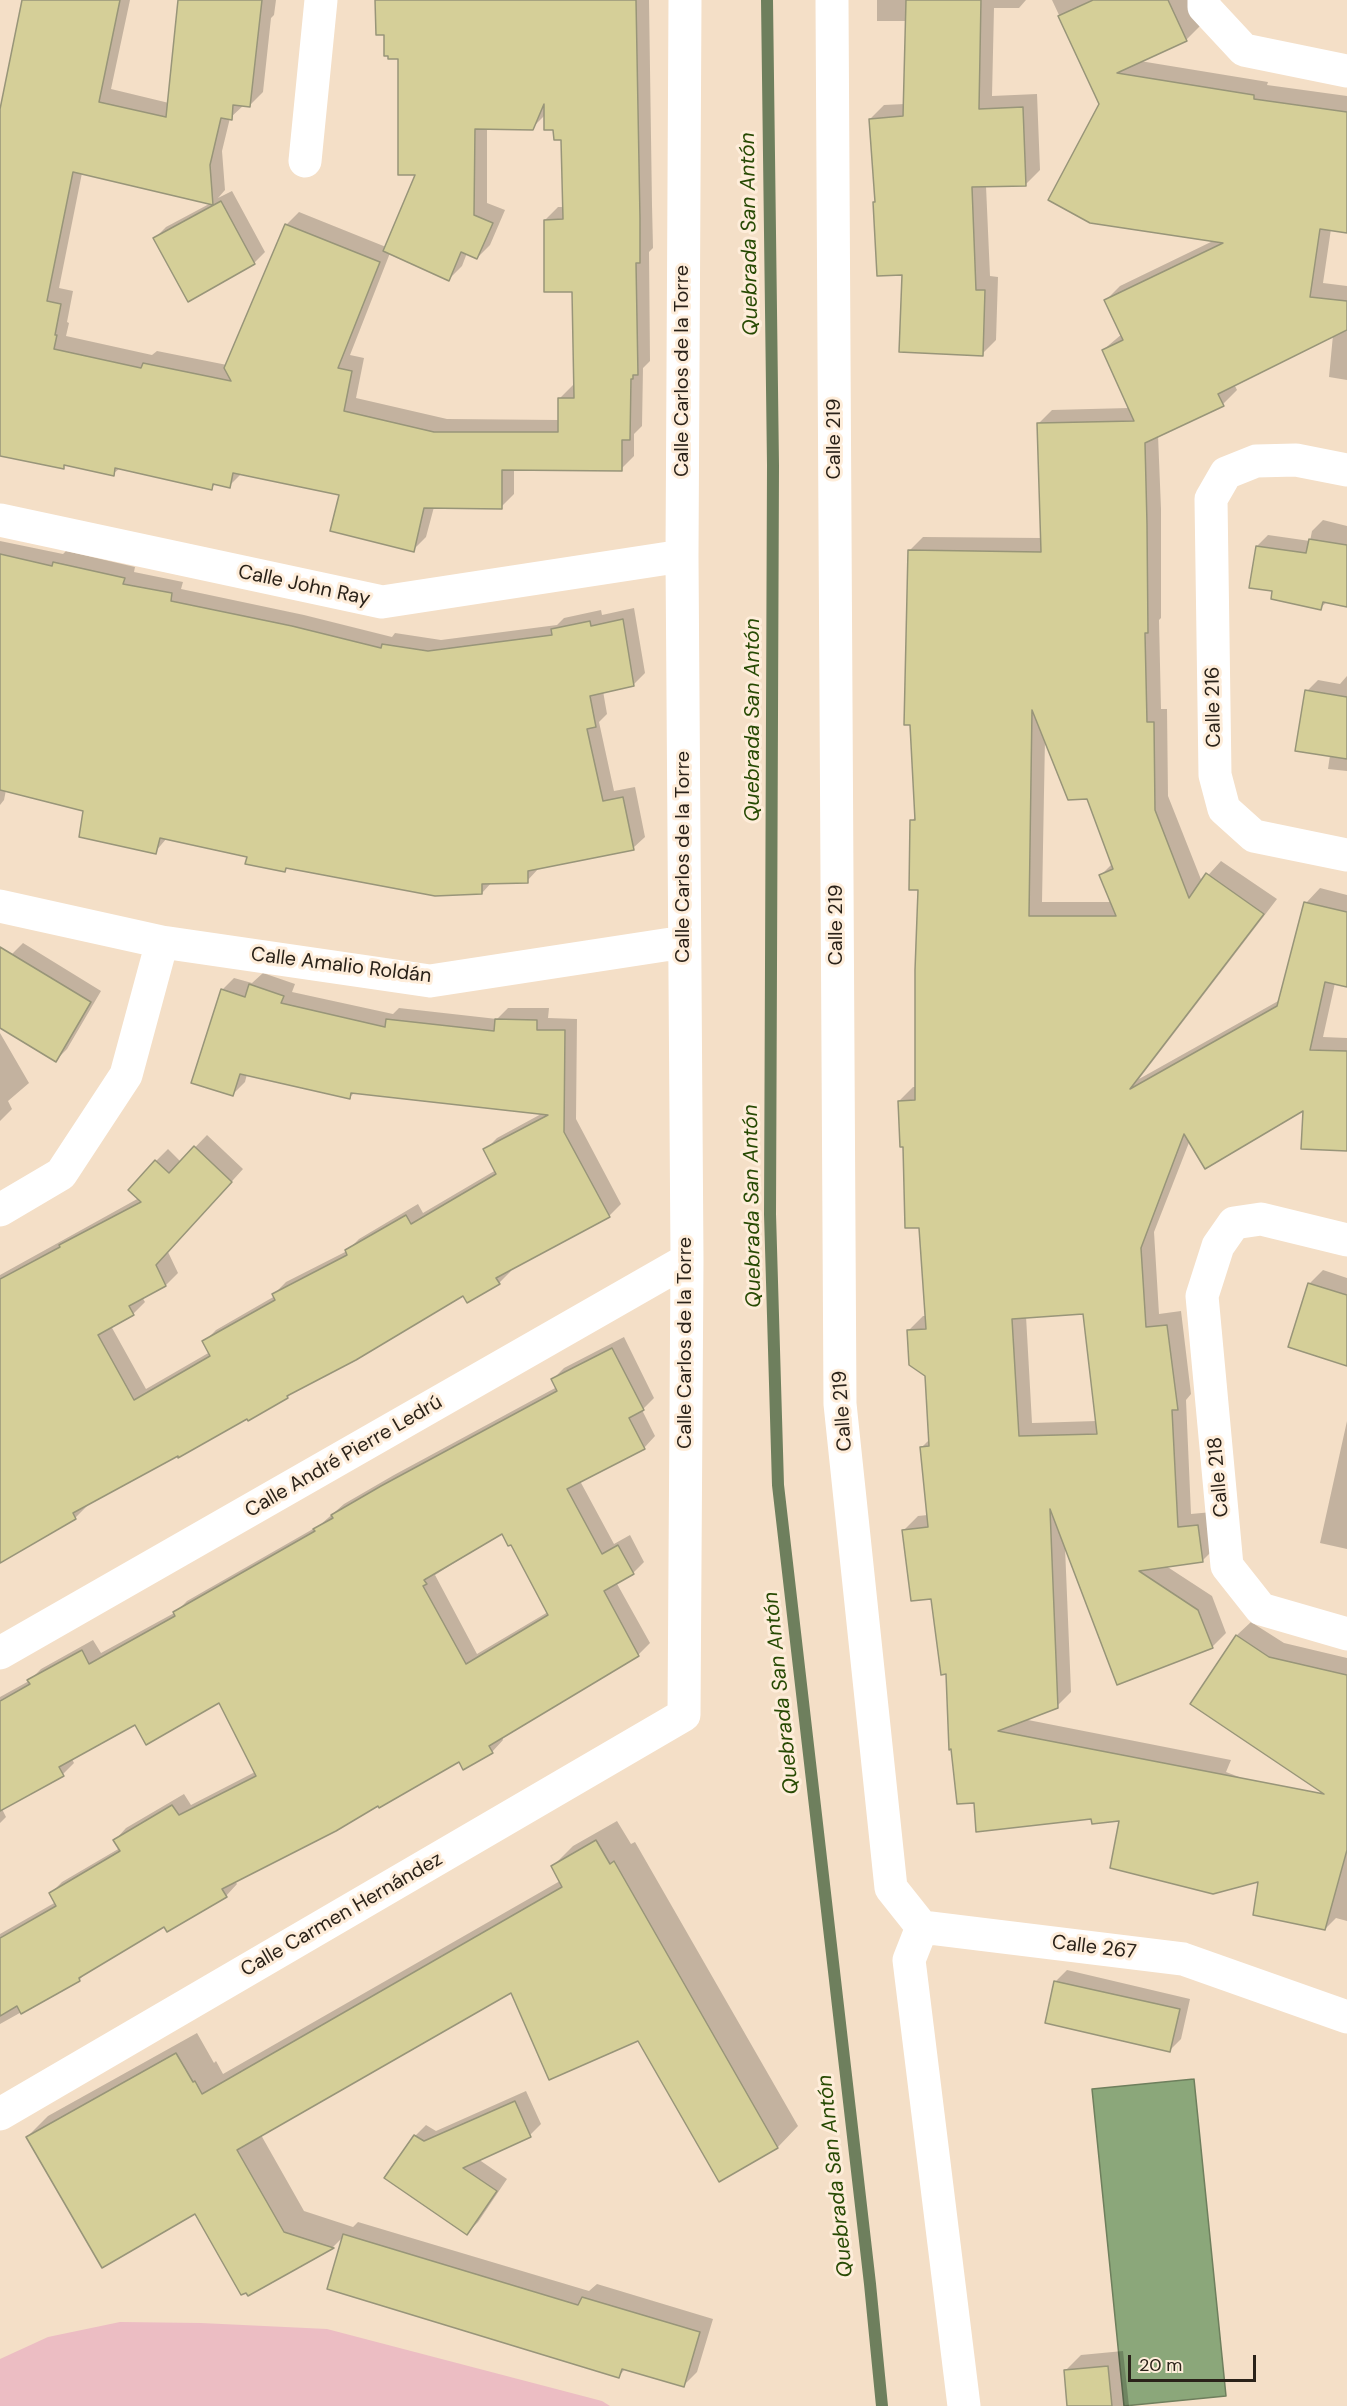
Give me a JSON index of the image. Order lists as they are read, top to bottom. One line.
{"streets":{"street":["Calle Carlos de la Torre","Calle 219","Calle John Ray","Calle 216","Calle Amalio Roldán","Calle André Pierre Ledrú","Calle 218","Calle Carmen Hernández","Calle 267"]},"crossings":[["Calle Carlos de la Torre","Calle John Ray"],["Calle Carlos de la Torre","Calle Amalio Roldán"],["Calle Carlos de la Torre","Calle André Pierre Ledrú"],["Calle Carlos de la Torre","Calle Carmen Hernández"],["Calle 219","Calle 267"]],"water":["Quebrada San Antón"],"scale_bar":"20 m"}
